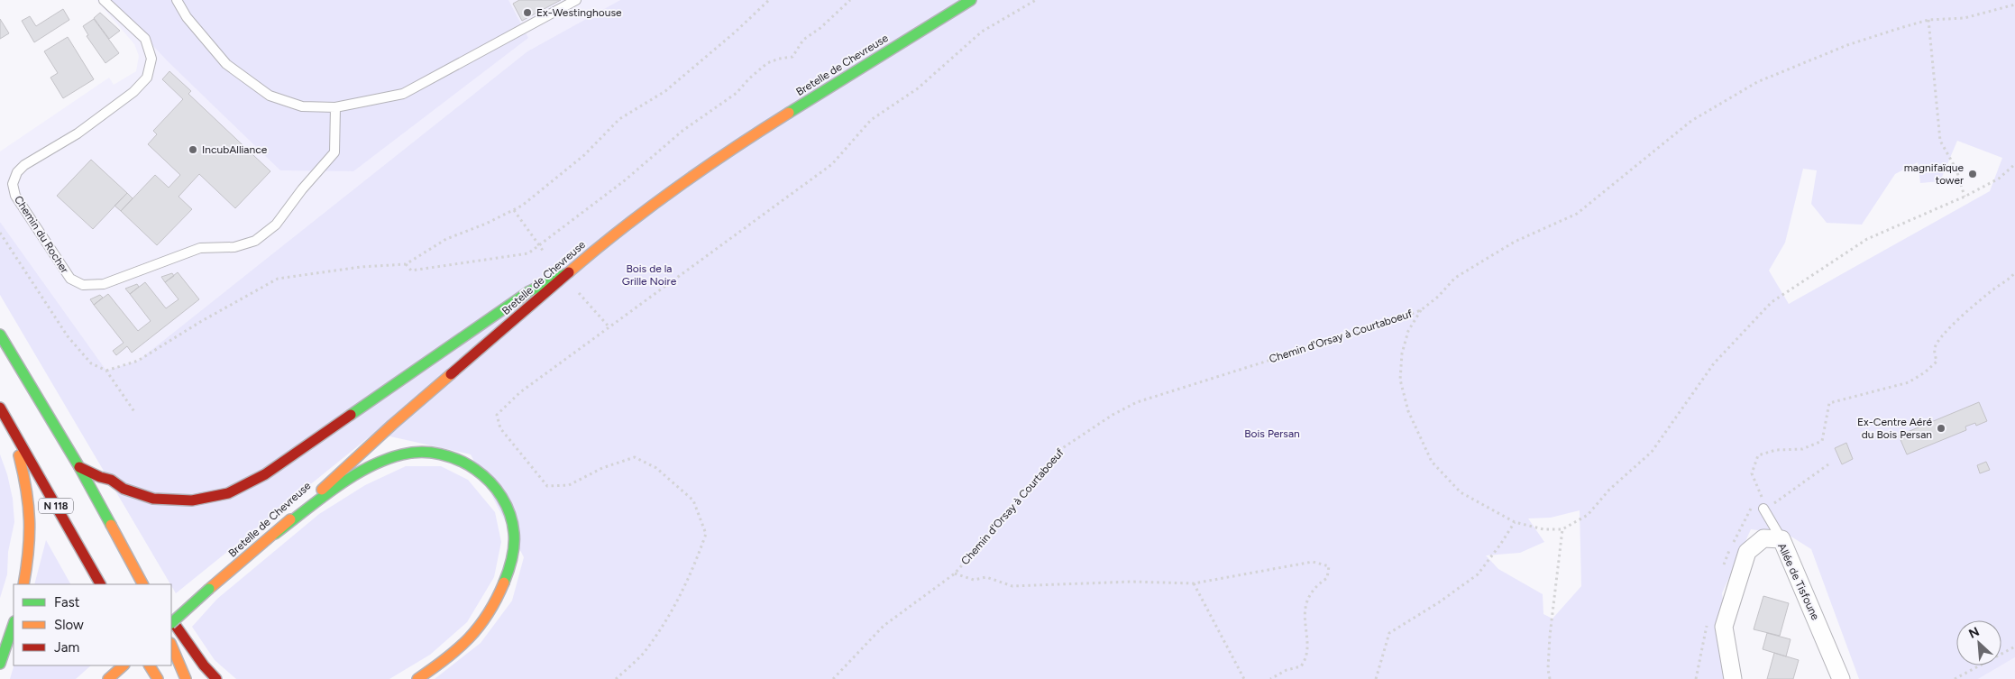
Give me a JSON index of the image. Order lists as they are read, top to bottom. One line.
{"streets":{"main road":["Bretelle de Chevreuse","N 118"],"street":["Allée de Tisfoune"],"lane":["Chemin du Rocher"],"path":["Chemin d'Orsay à Courtaboeuf"]},"parks":["Bois de la Grille Noire","Bois Persan"],"places":["Ex-Westinghouse","IncubAlliance","magnifaïque tower","Ex-Centre Aéré du Bois Persan"],"legend":["Fast","Slow","Jam"],"north":"top left"}
